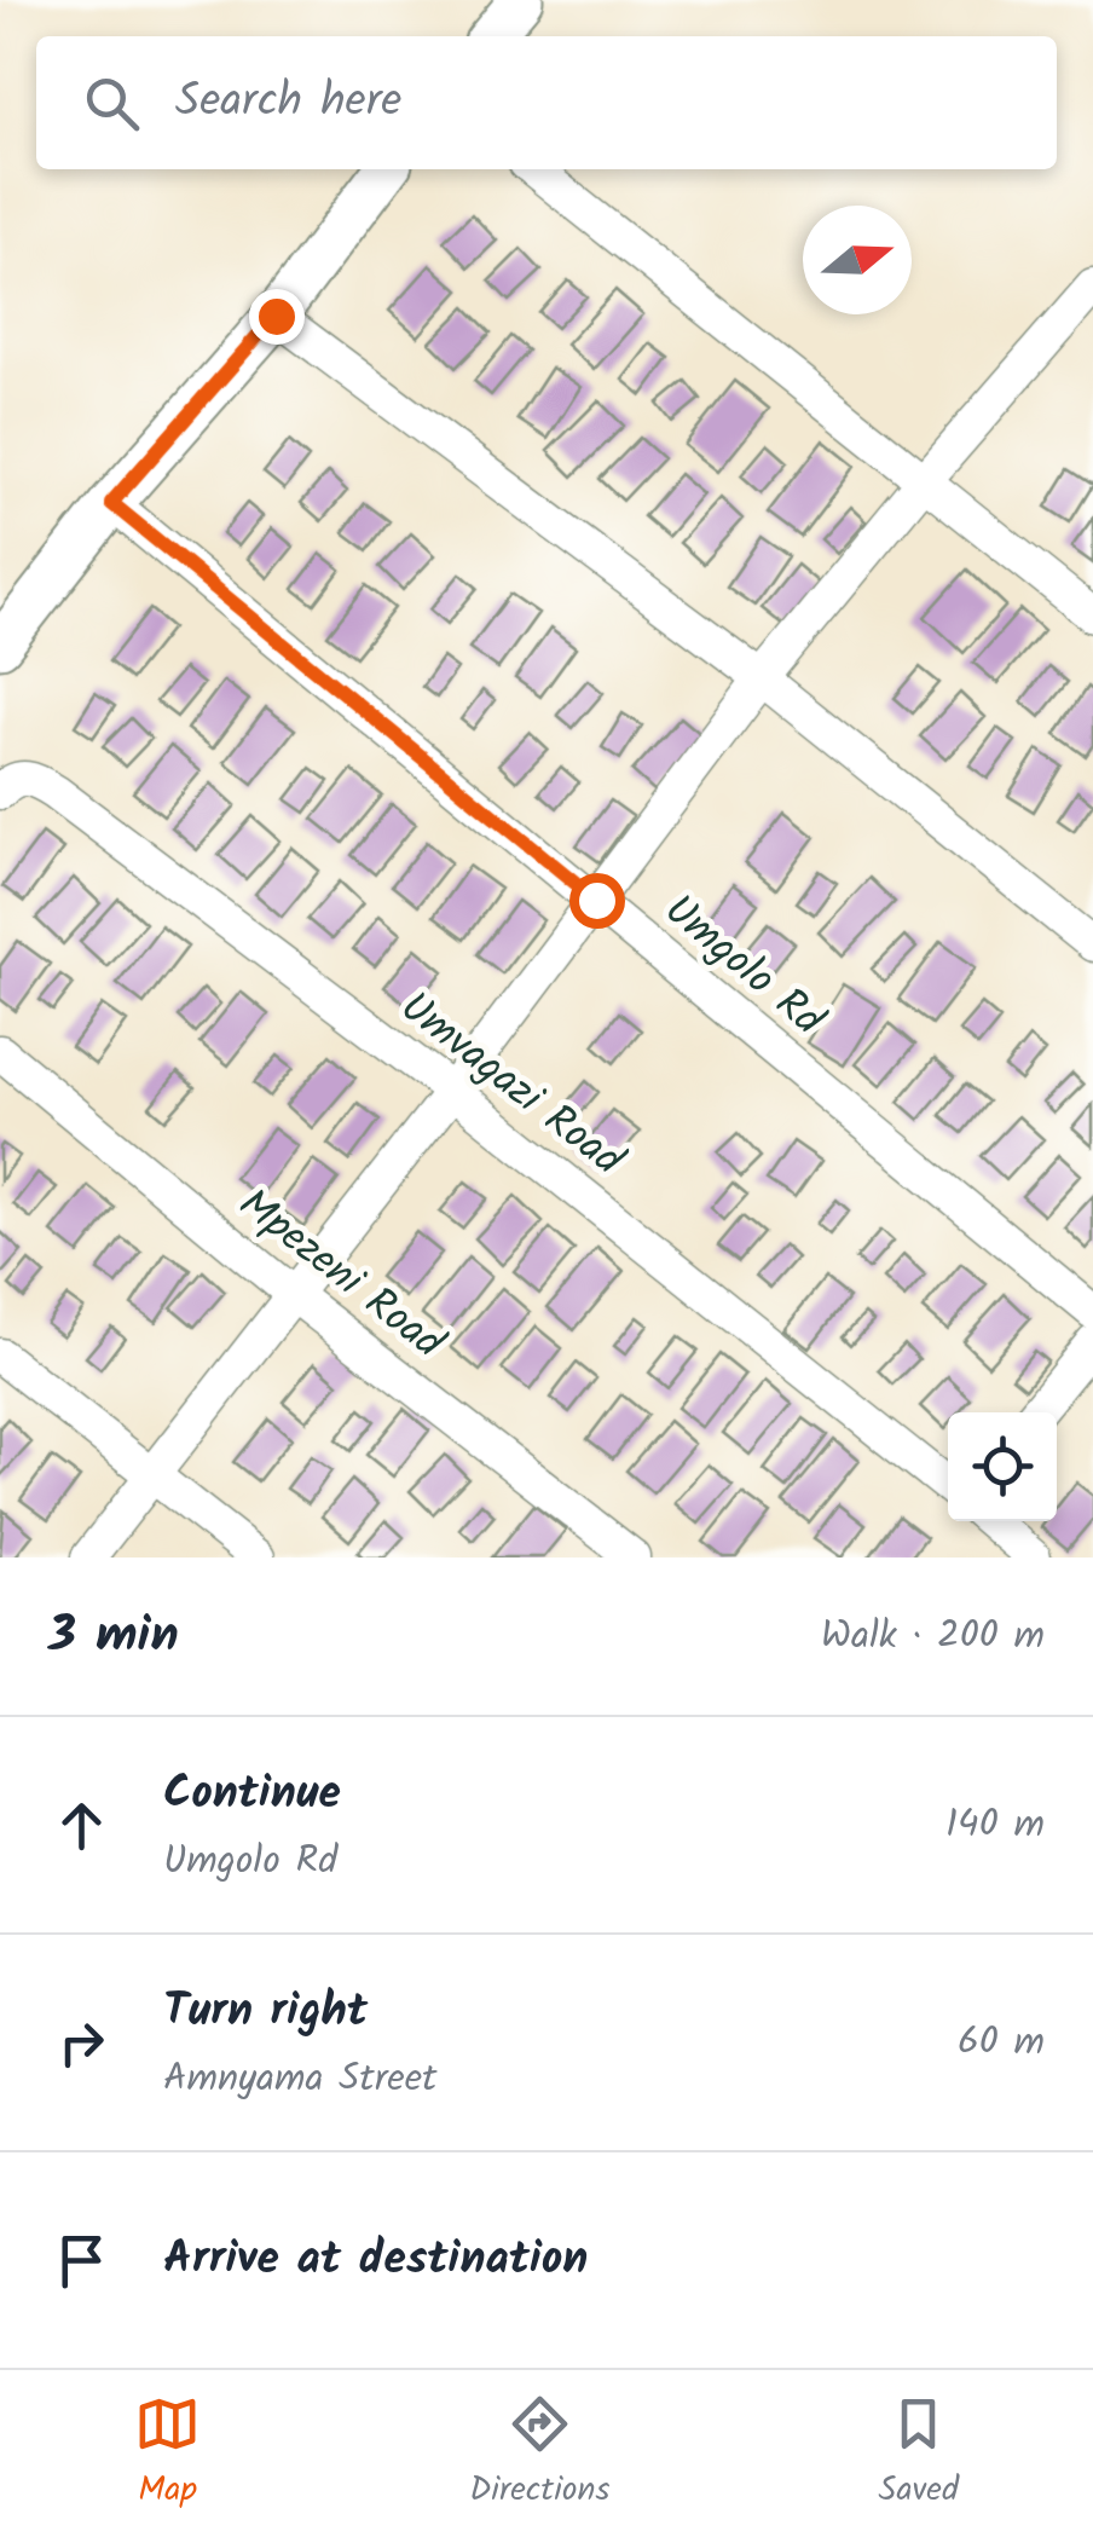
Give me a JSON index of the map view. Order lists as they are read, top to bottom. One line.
{"streets":{"street":["Umgolo Rd","Umvagazi Road","Mpezeni Road"]},"north":"right","page":{"search":"Search here","heading":["3 min","Walk · 200 m"],"list":[["Continue","Umgolo Rd","140 m"],["Turn right","Amnyama Street","60 m"],"Arrive at destination"],"nav":["Map","Directions","Saved"]}}
